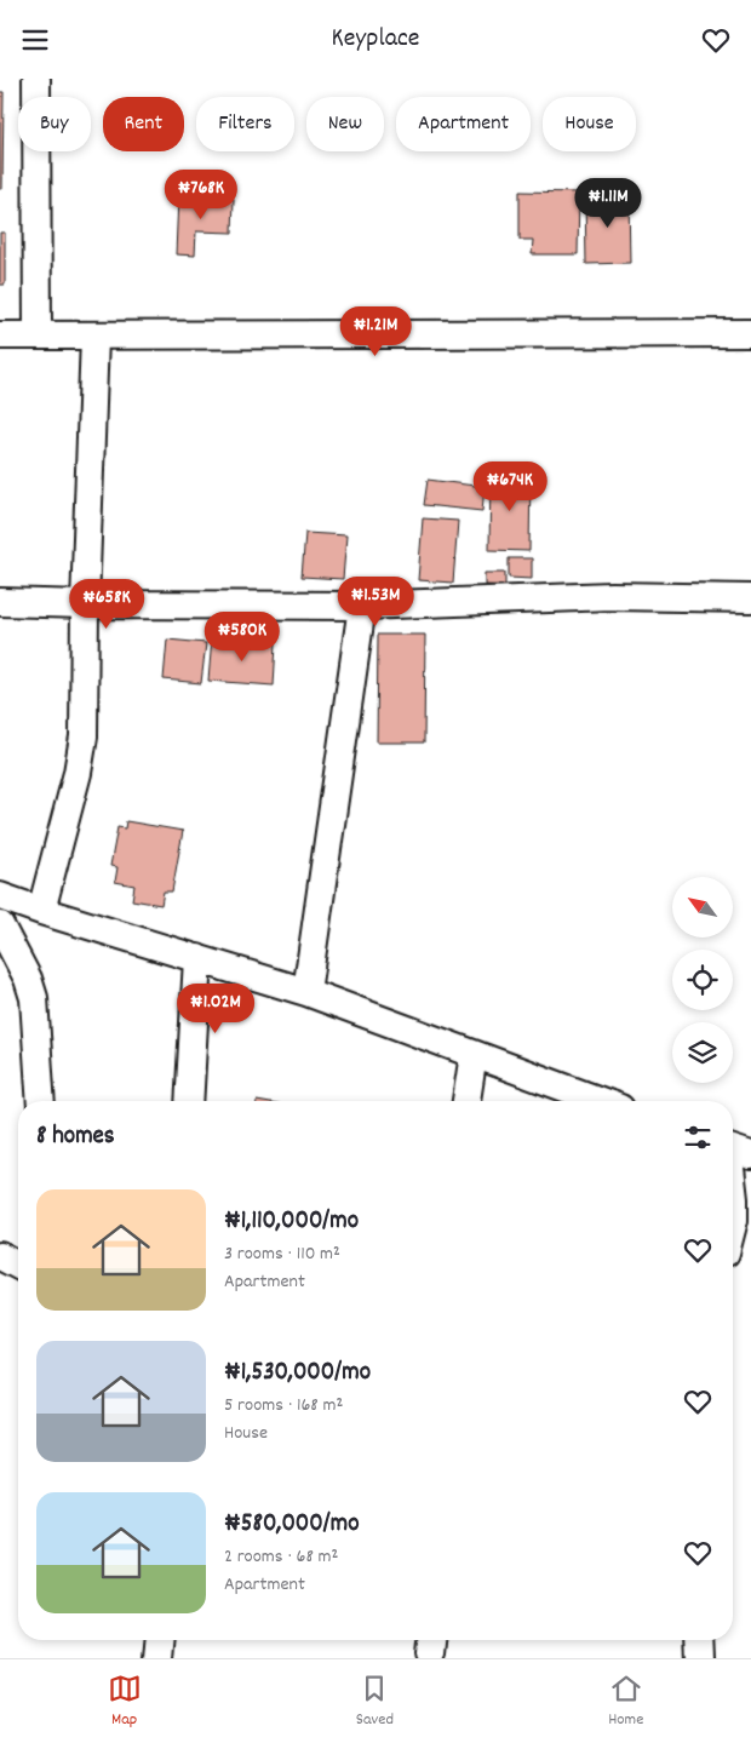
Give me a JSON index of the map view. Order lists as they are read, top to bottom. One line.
{"north":"top left","page":{"header":"Keyplace","chip":["Buy","Rent","Filters","New","Apartment","House"],"price":["₦768K","₦1.11M","₦1.21M","₦674K","₦1.53M","₦658K","₦580K","₦1.02M"],"heading":"8 homes","list":[{"name":"₦1,110,000/mo","note":"3 rooms · 110 m² · Apartment"},{"name":"₦1,530,000/mo","note":"5 rooms · 168 m² · House"},{"name":"₦580,000/mo","note":"2 rooms · 68 m² · Apartment"}],"tabs":["Map","Saved","Home"]}}
